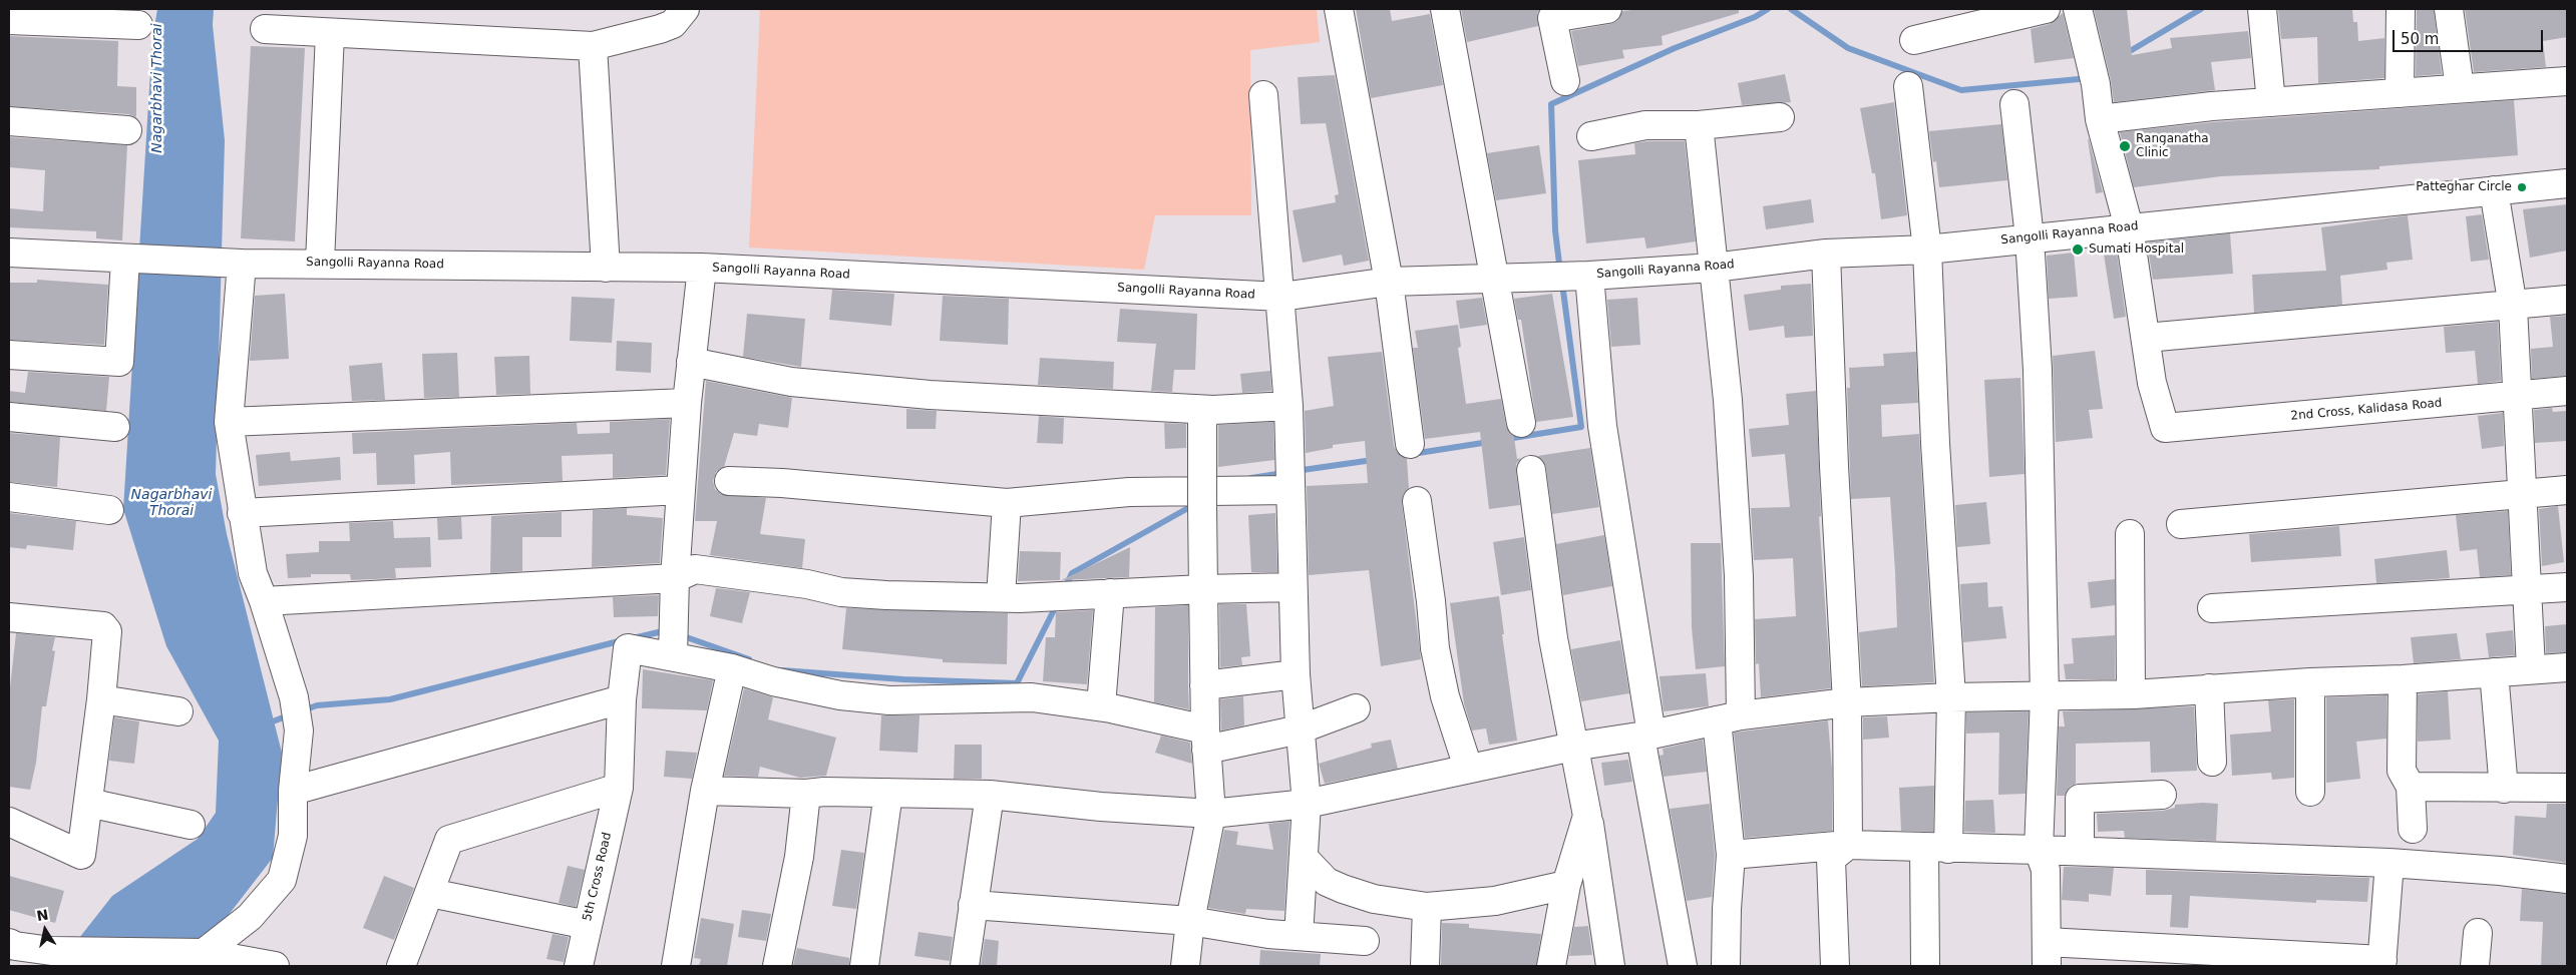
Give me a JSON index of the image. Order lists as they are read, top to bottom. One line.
{"streets":{"street":["Sangolli Rayanna Road","2nd Cross, Kalidasa Road","5th Cross Road"]},"water":["Nagarbhavi Thorai"],"places":["Ranganatha Clinic","Patteghar Circle","Sumati Hospital"],"scale_bar":"50 m","north":"top"}
